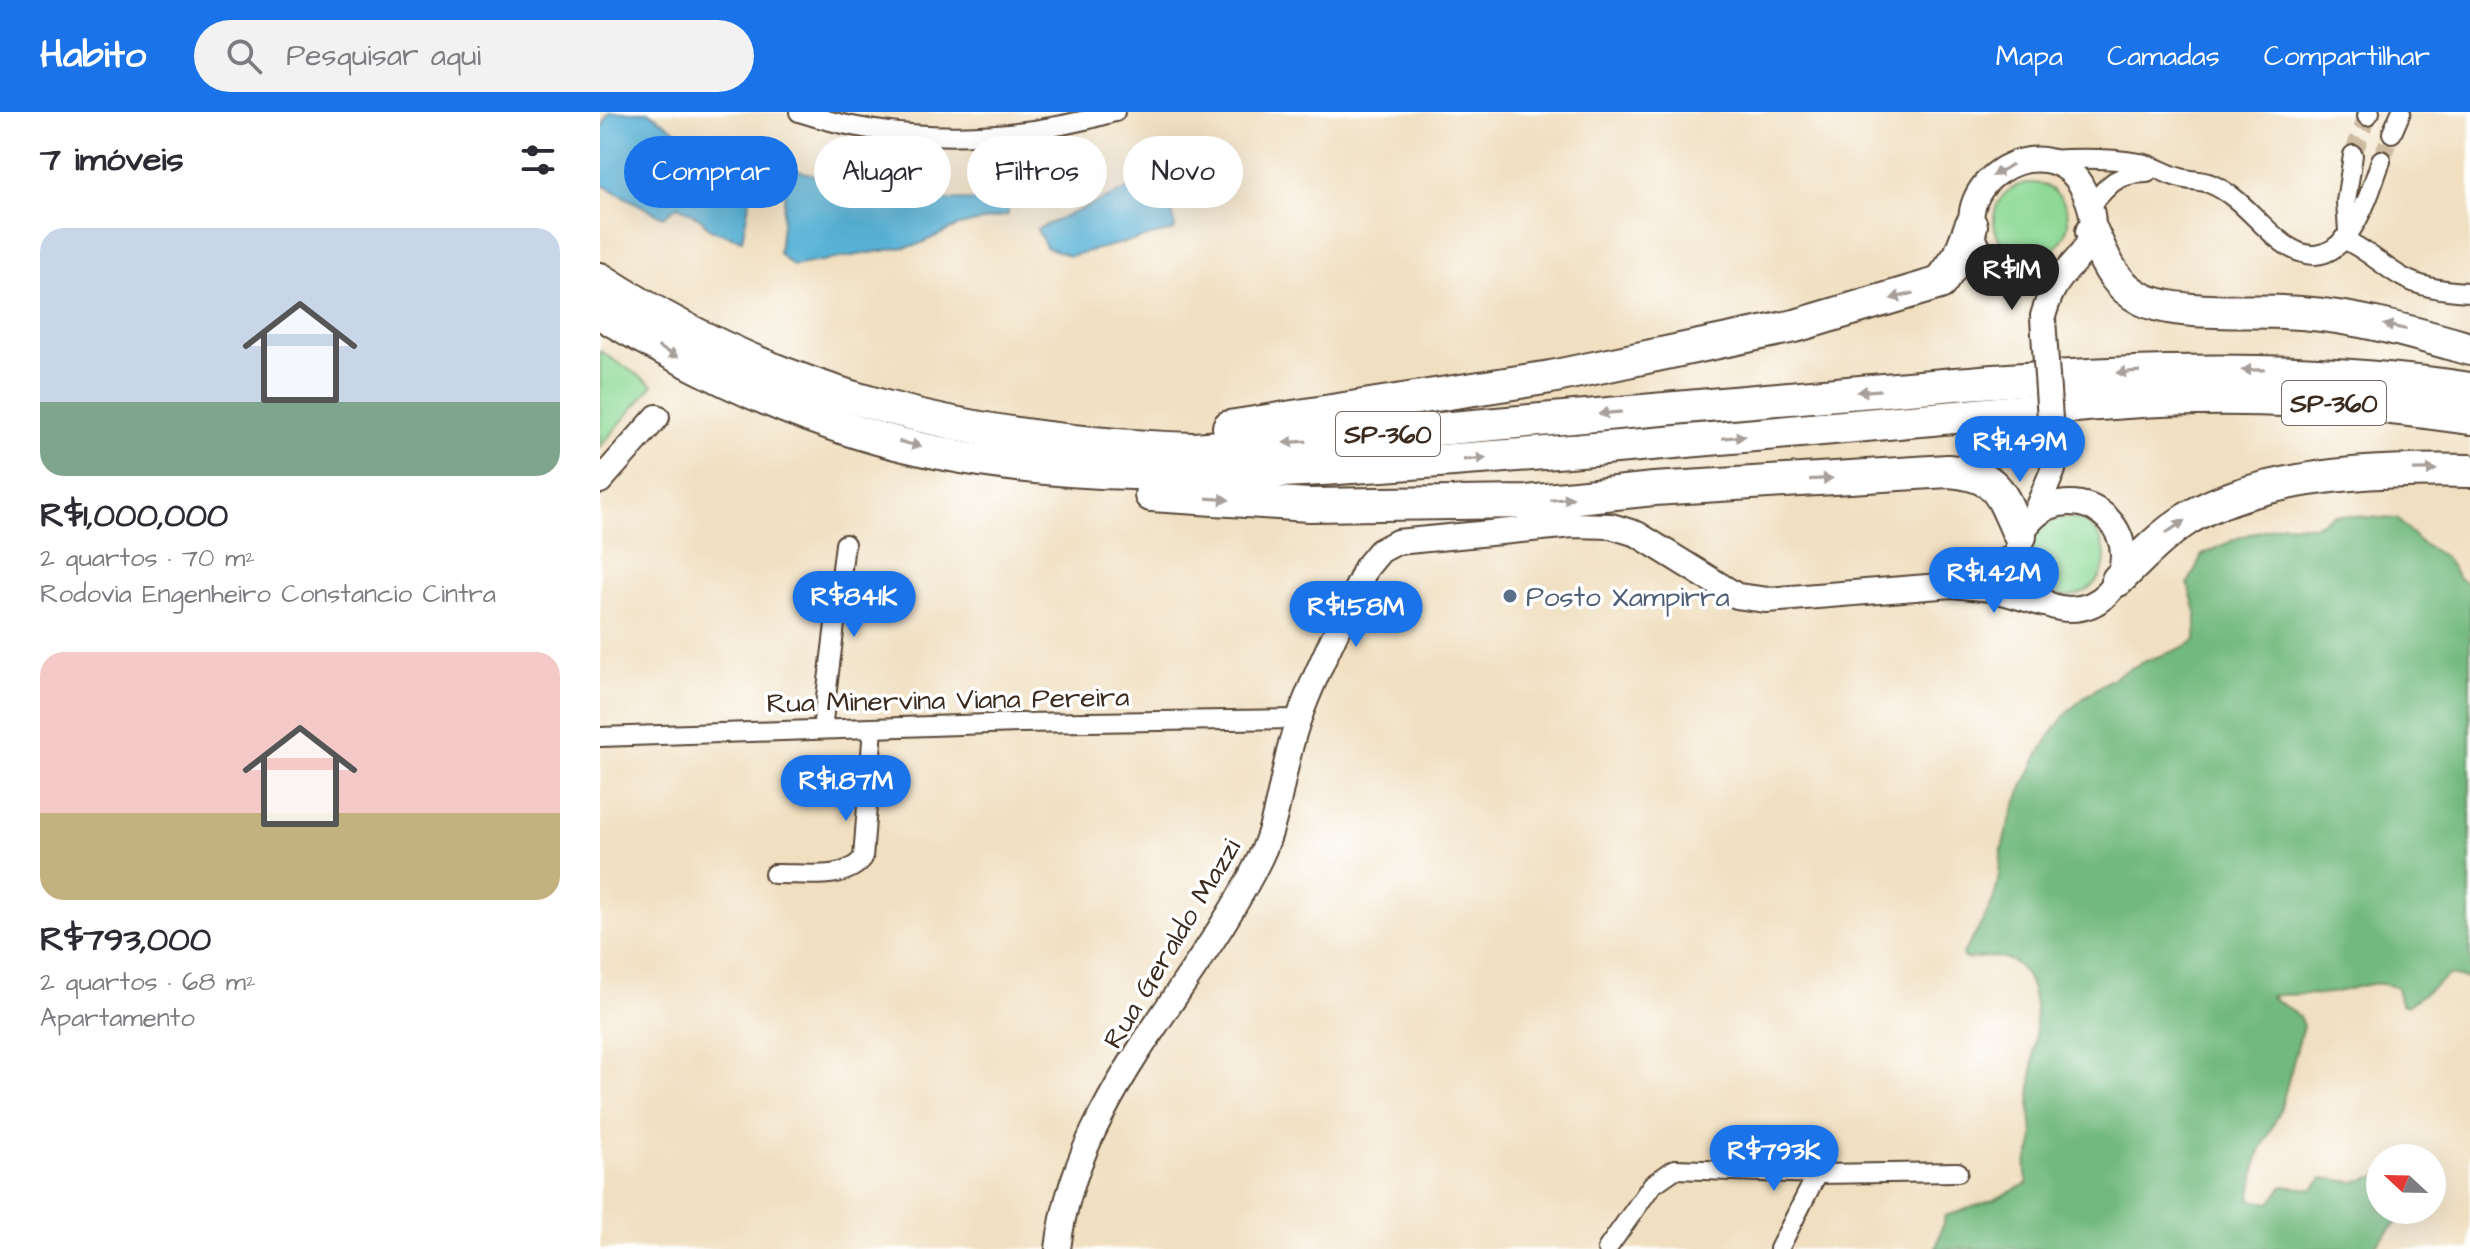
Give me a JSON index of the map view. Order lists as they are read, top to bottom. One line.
{"streets":{"highway":["SP-360"],"street":["Rua Minervina Viana Pereira","Rua Geraldo Mazzi"]},"crossings":[["Rua Minervina Viana Pereira","Rua Geraldo Mazzi"]],"places":["Posto Xampirra"],"north":"left","page":{"header":"Habito","search":"Pesquisar aqui","nav":["Mapa","Camadas","Compartilhar"],"heading":"7 imóveis","chip":["Comprar","Alugar","Filtros","Novo"],"list":[{"name":"R$1,000,000","note":"2 quartos · 70 m² · Rodovia Engenheiro Constancio Cintra"},{"name":"R$793,000","note":"2 quartos · 68 m² · Apartamento"}],"price":["R$1M","R$1.49M","R$1.42M","R$841K","R$1.58M","R$1.87M","R$793K"]}}
